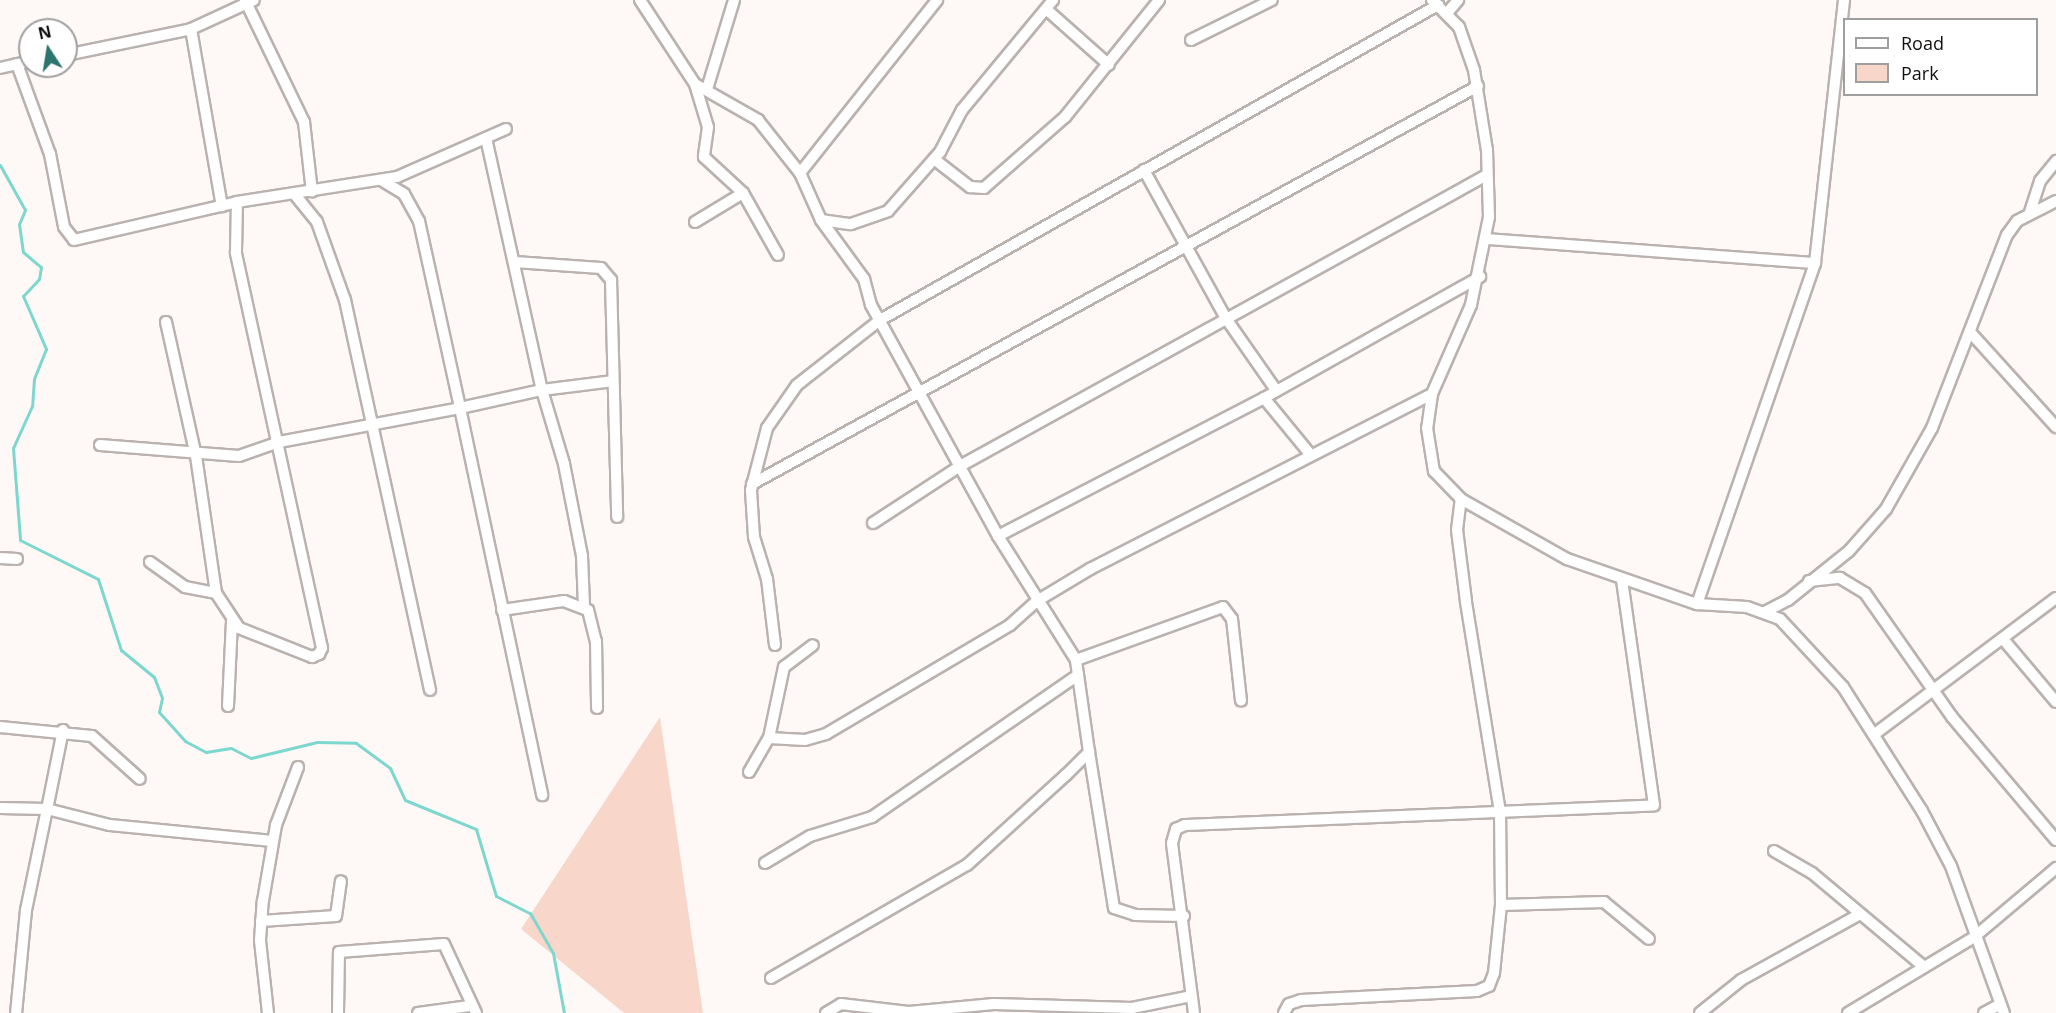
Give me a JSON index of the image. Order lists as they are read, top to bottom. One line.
{"legend":["Road","Park"],"north":"top"}
